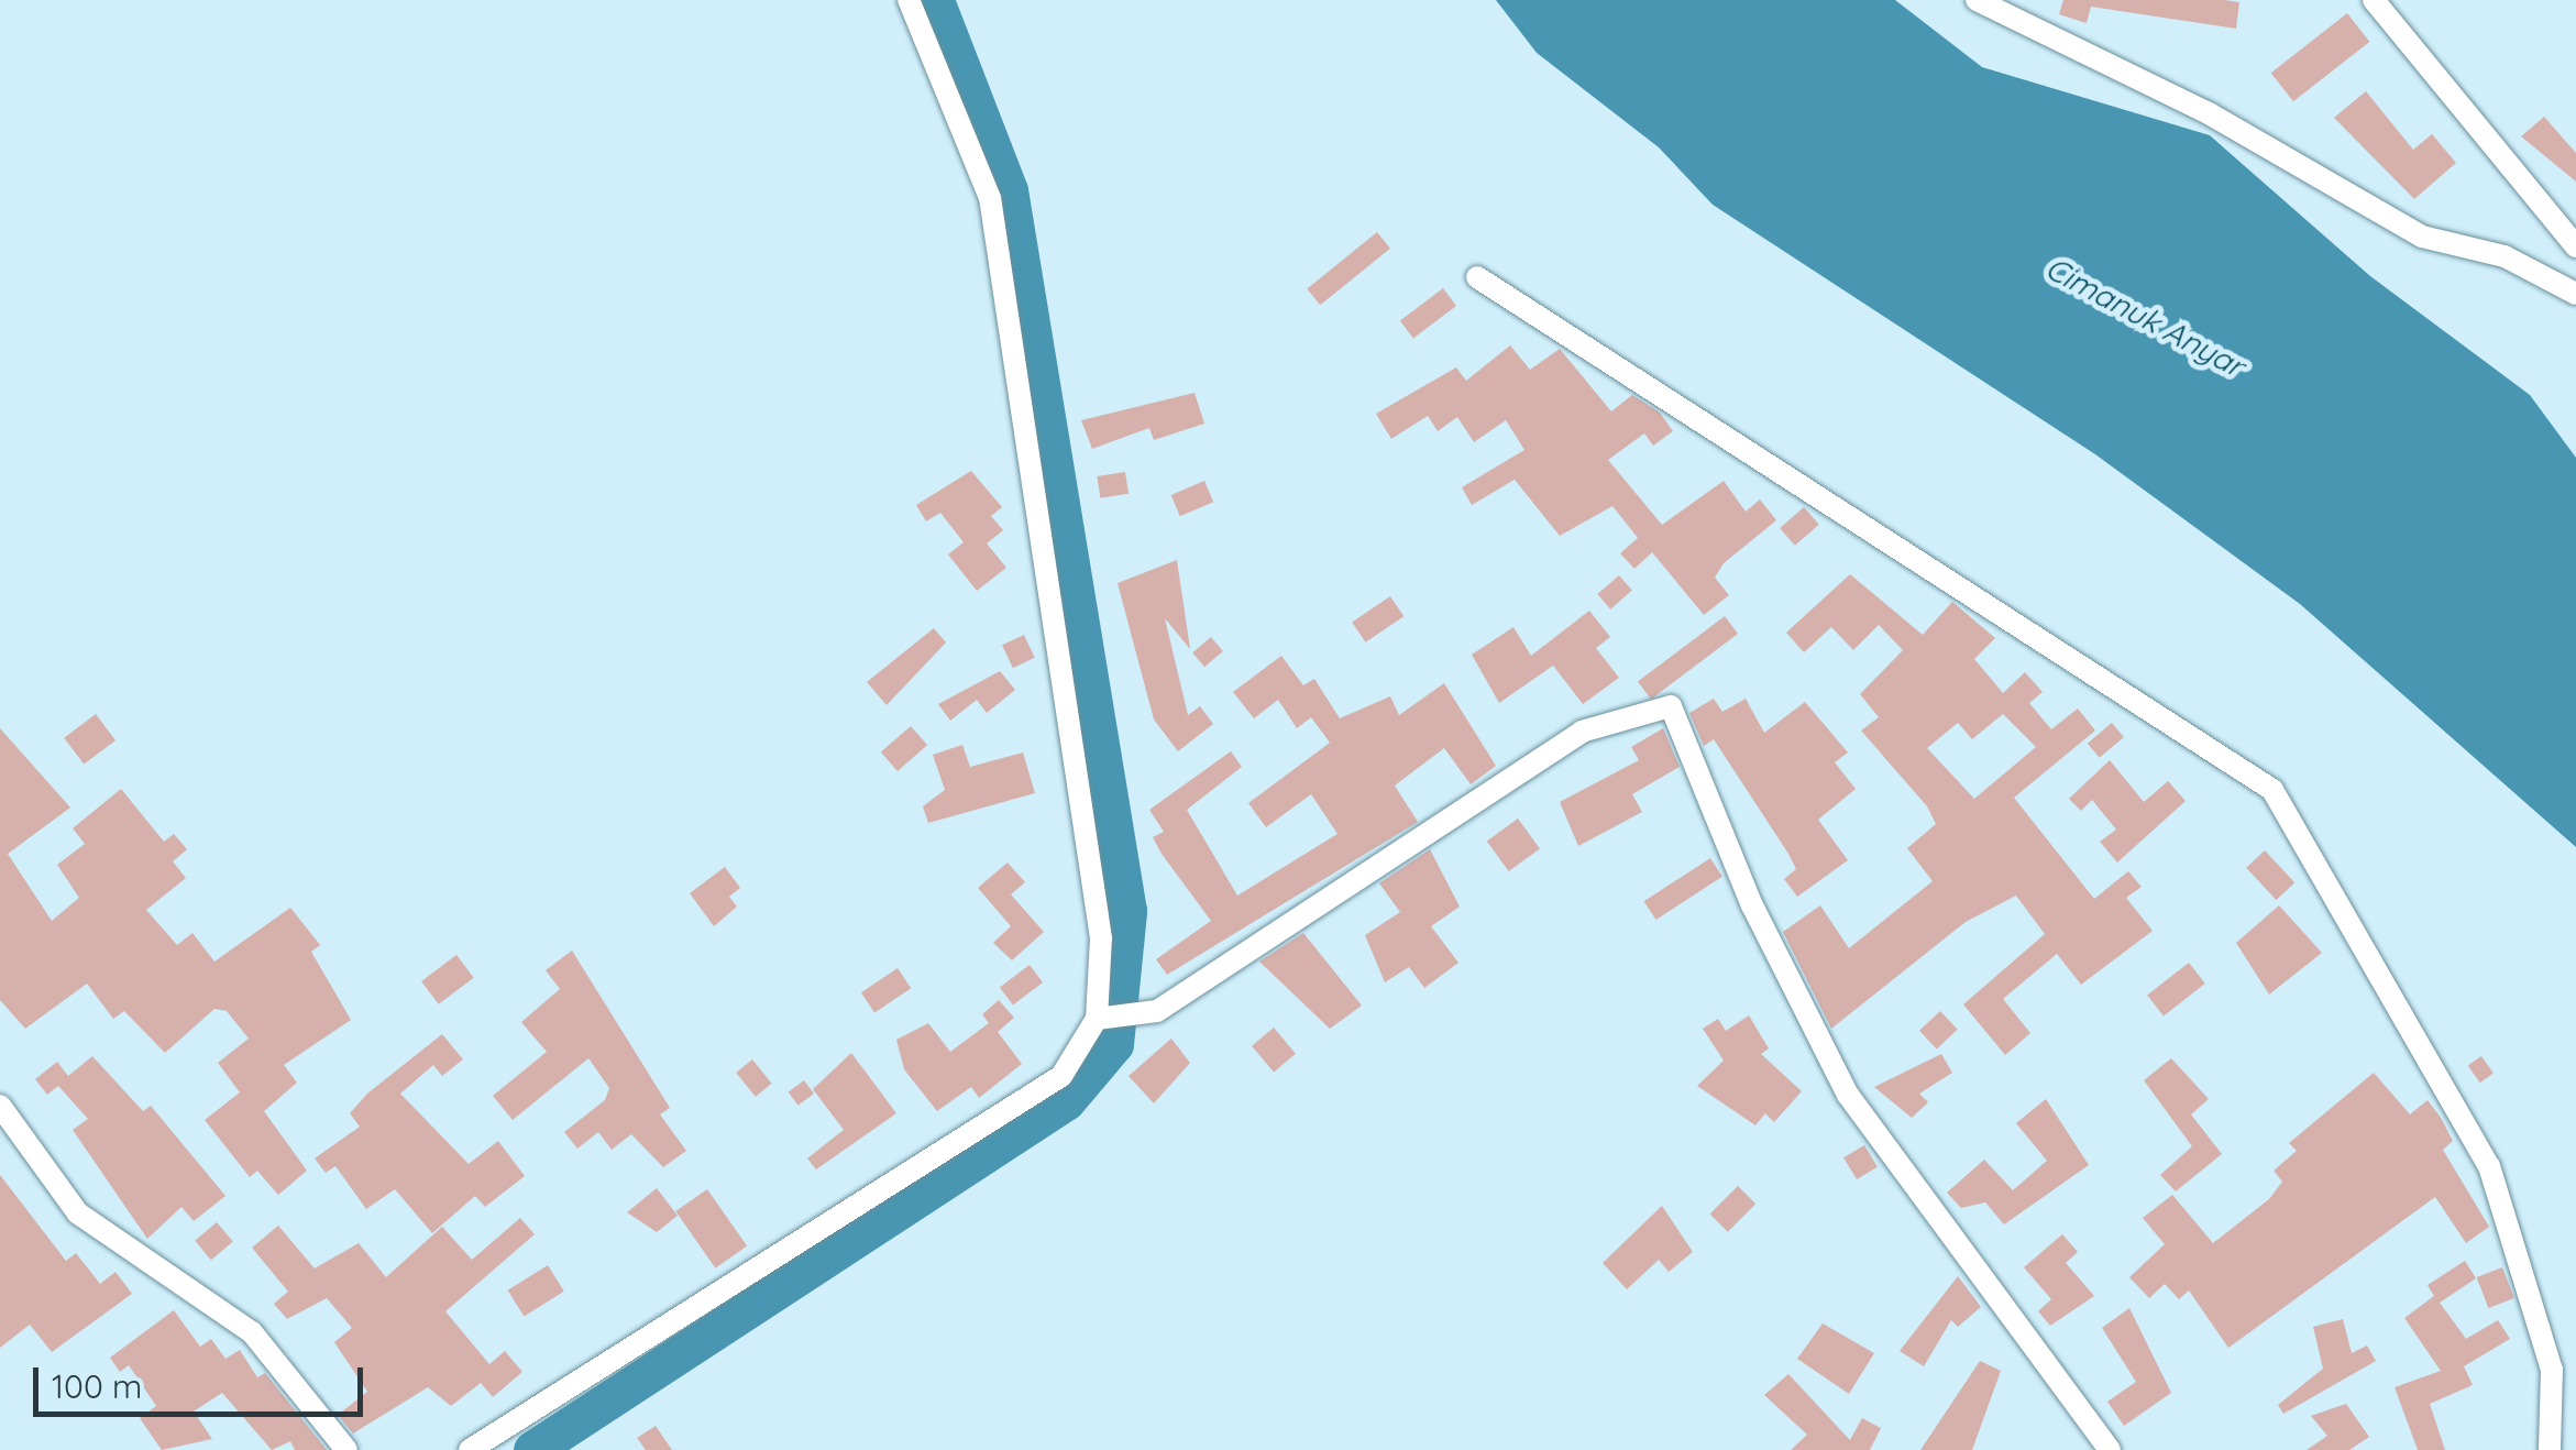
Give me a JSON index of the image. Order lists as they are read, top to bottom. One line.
{"water":["Cimanuk Anyar"],"scale_bar":"100 m"}
